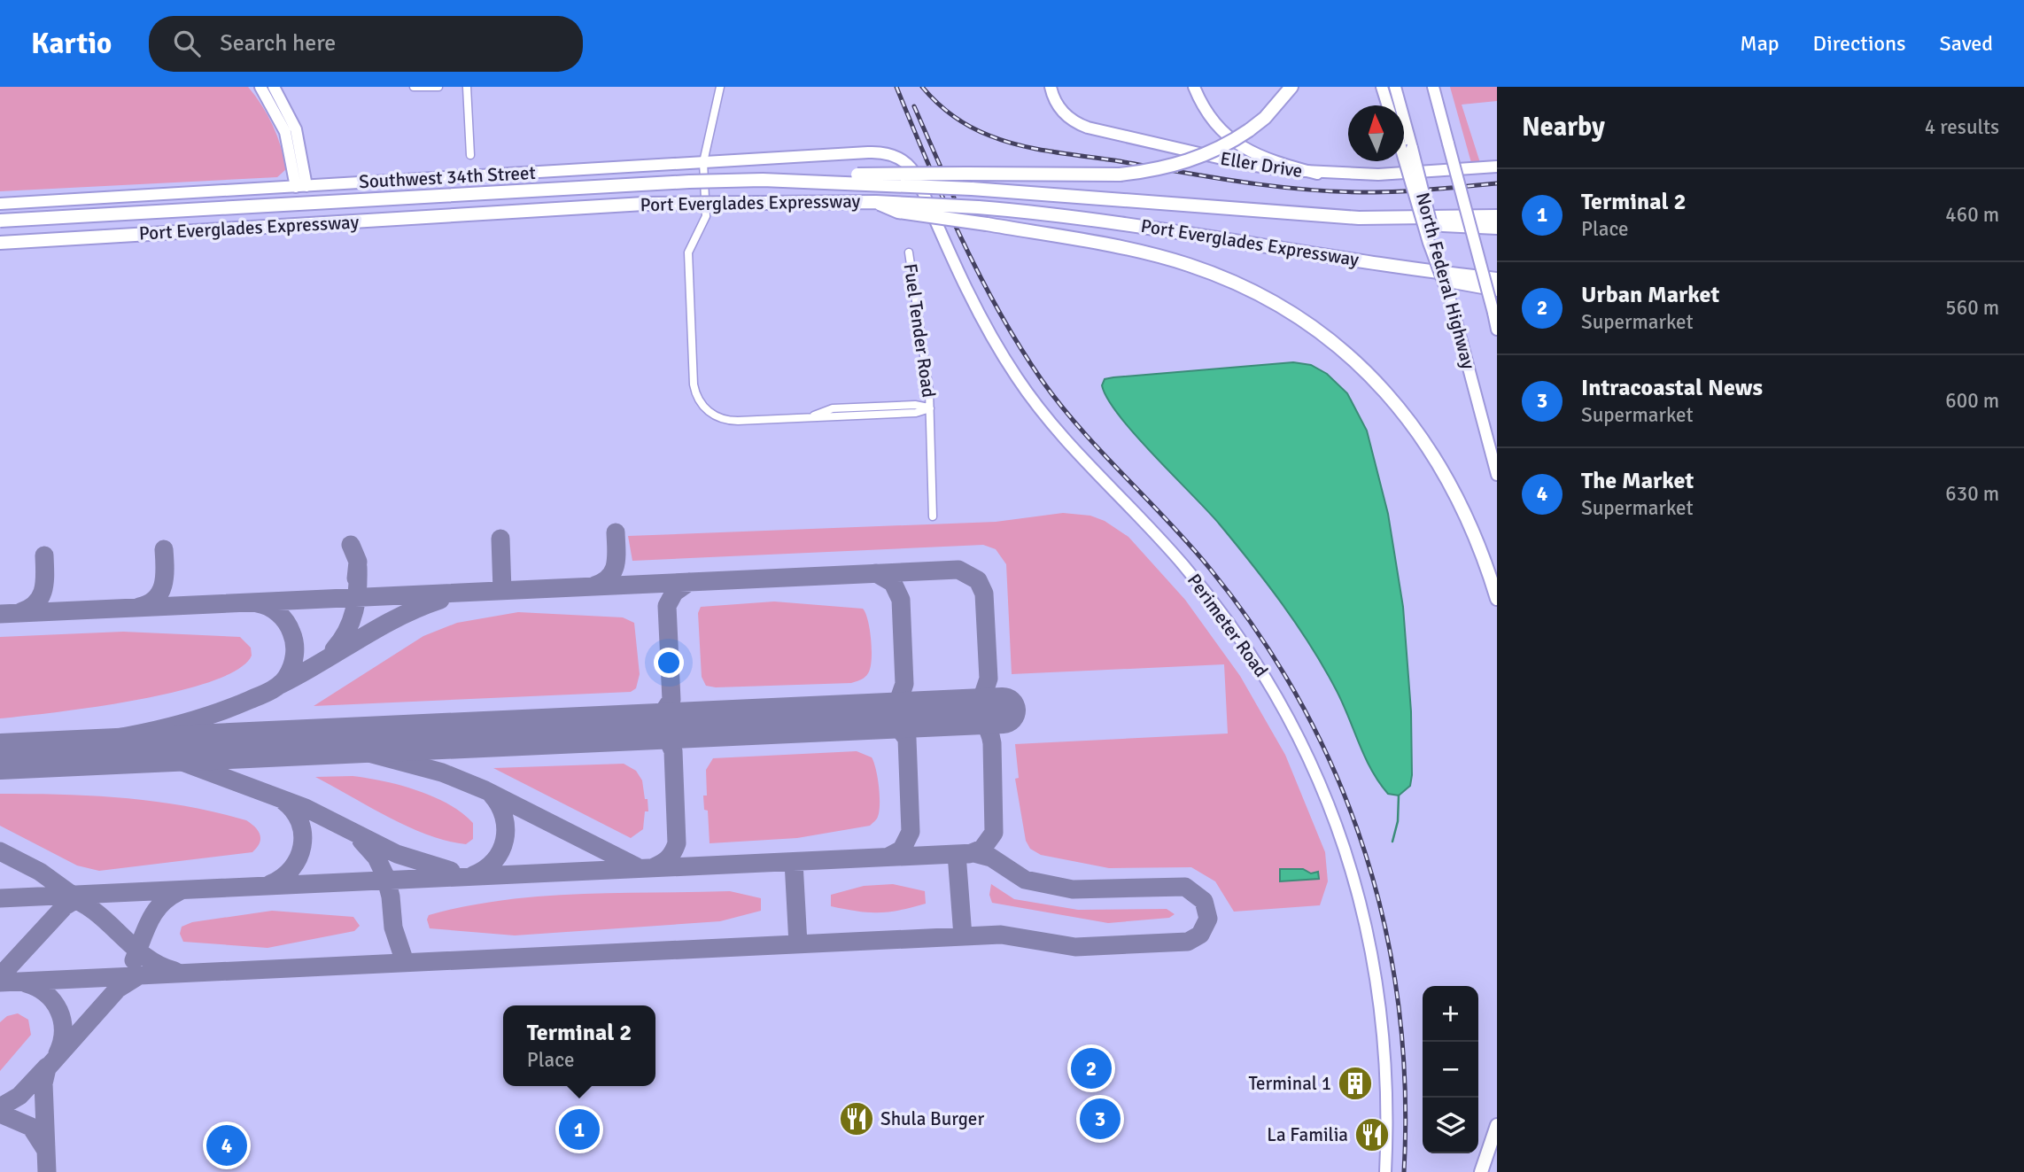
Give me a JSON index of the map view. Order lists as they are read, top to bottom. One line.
{"streets":{"highway":["Port Everglades Expressway"],"street":["Eller Drive","Southwest 34th Street","North Federal Highway","Fuel Tender Road","Perimeter Road"]},"crossings":[["Southwest 34th Street","Fuel Tender Road"],["Southwest 34th Street","Perimeter Road"]],"places":{"building":["Terminal 1"],"restaurant":["Shula Burger","La Familia"]},"north":"top","page":{"header":"Kartio","search":"Search here","nav":["Map","Directions","Saved"],"heading":["Nearby","4 results"],"list":[{"mark":"1","name":"Terminal 2","note":"Place","value":"460 m"},{"mark":"2","name":"Urban Market","note":"Supermarket","value":"560 m"},{"mark":"3","name":"Intracoastal News","note":"Supermarket","value":"600 m"},{"mark":"4","name":"The Market","note":"Supermarket","value":"630 m"}],"map_buttons":["+","−"],"popup":["Terminal 2","Place"],"pins":["2","3","1","4"]}}
